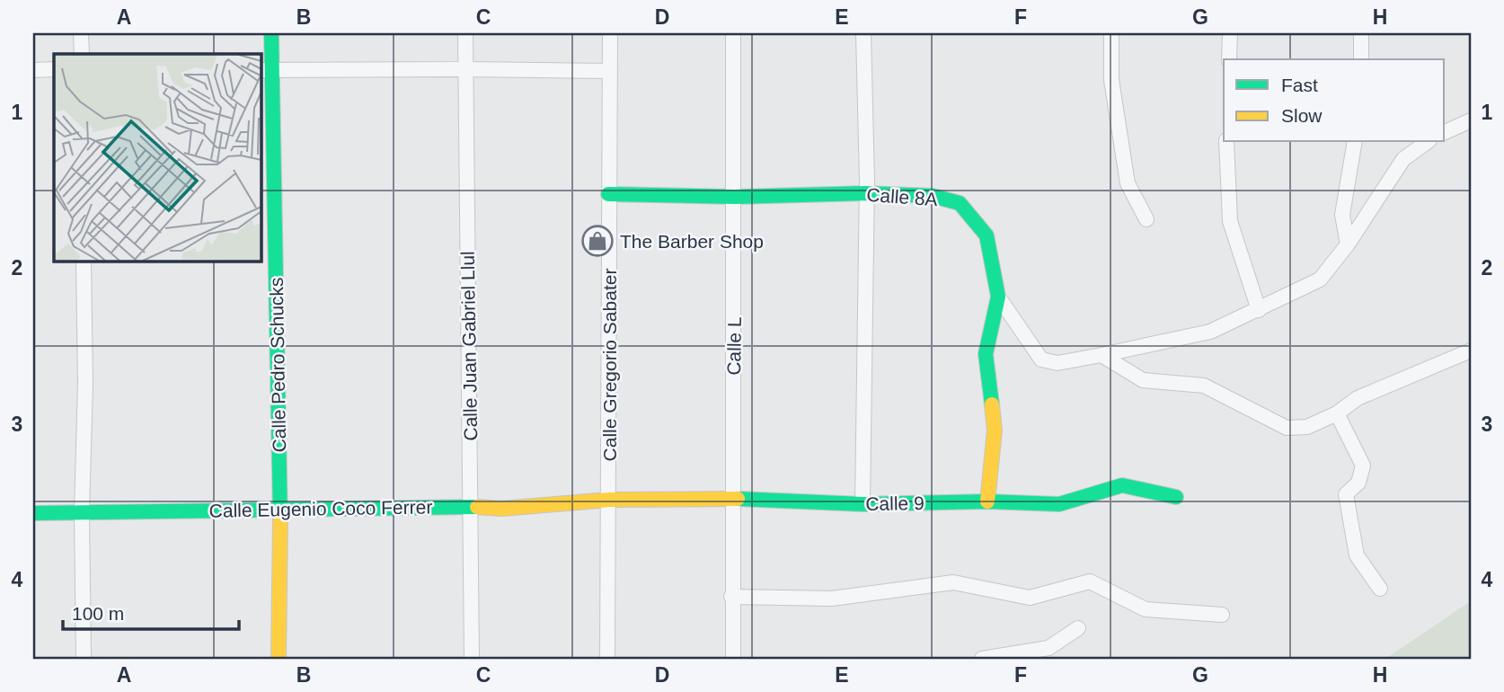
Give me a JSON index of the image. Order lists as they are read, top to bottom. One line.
{"streets":{"street":["Calle 8A","Calle Juan Gabriel Llul","Calle L","Calle Pedro Schucks","Calle Gregorio Sabater","Calle 9","Calle Eugenio Coco Ferrer"]},"crossings":[["Calle 8A","Calle L"],["Calle 8A","Calle Gregorio Sabater"],["Calle 8A","Calle 9"],["Calle Juan Gabriel Llul","Calle Eugenio Coco Ferrer"],["Calle L","Calle 9"],["Calle Pedro Schucks","Calle Eugenio Coco Ferrer"],["Calle Gregorio Sabater","Calle 9"],["Calle Gregorio Sabater","Calle Eugenio Coco Ferrer"],["Calle 9","Calle Eugenio Coco Ferrer"]],"places":{"shop":["The Barber Shop"]},"legend":["Fast","Slow"],"scale_bar":"100 m","grid":{"columns":["A","B","C","D","E","F","G","H"],"rows":["1","2","3","4"]}}
